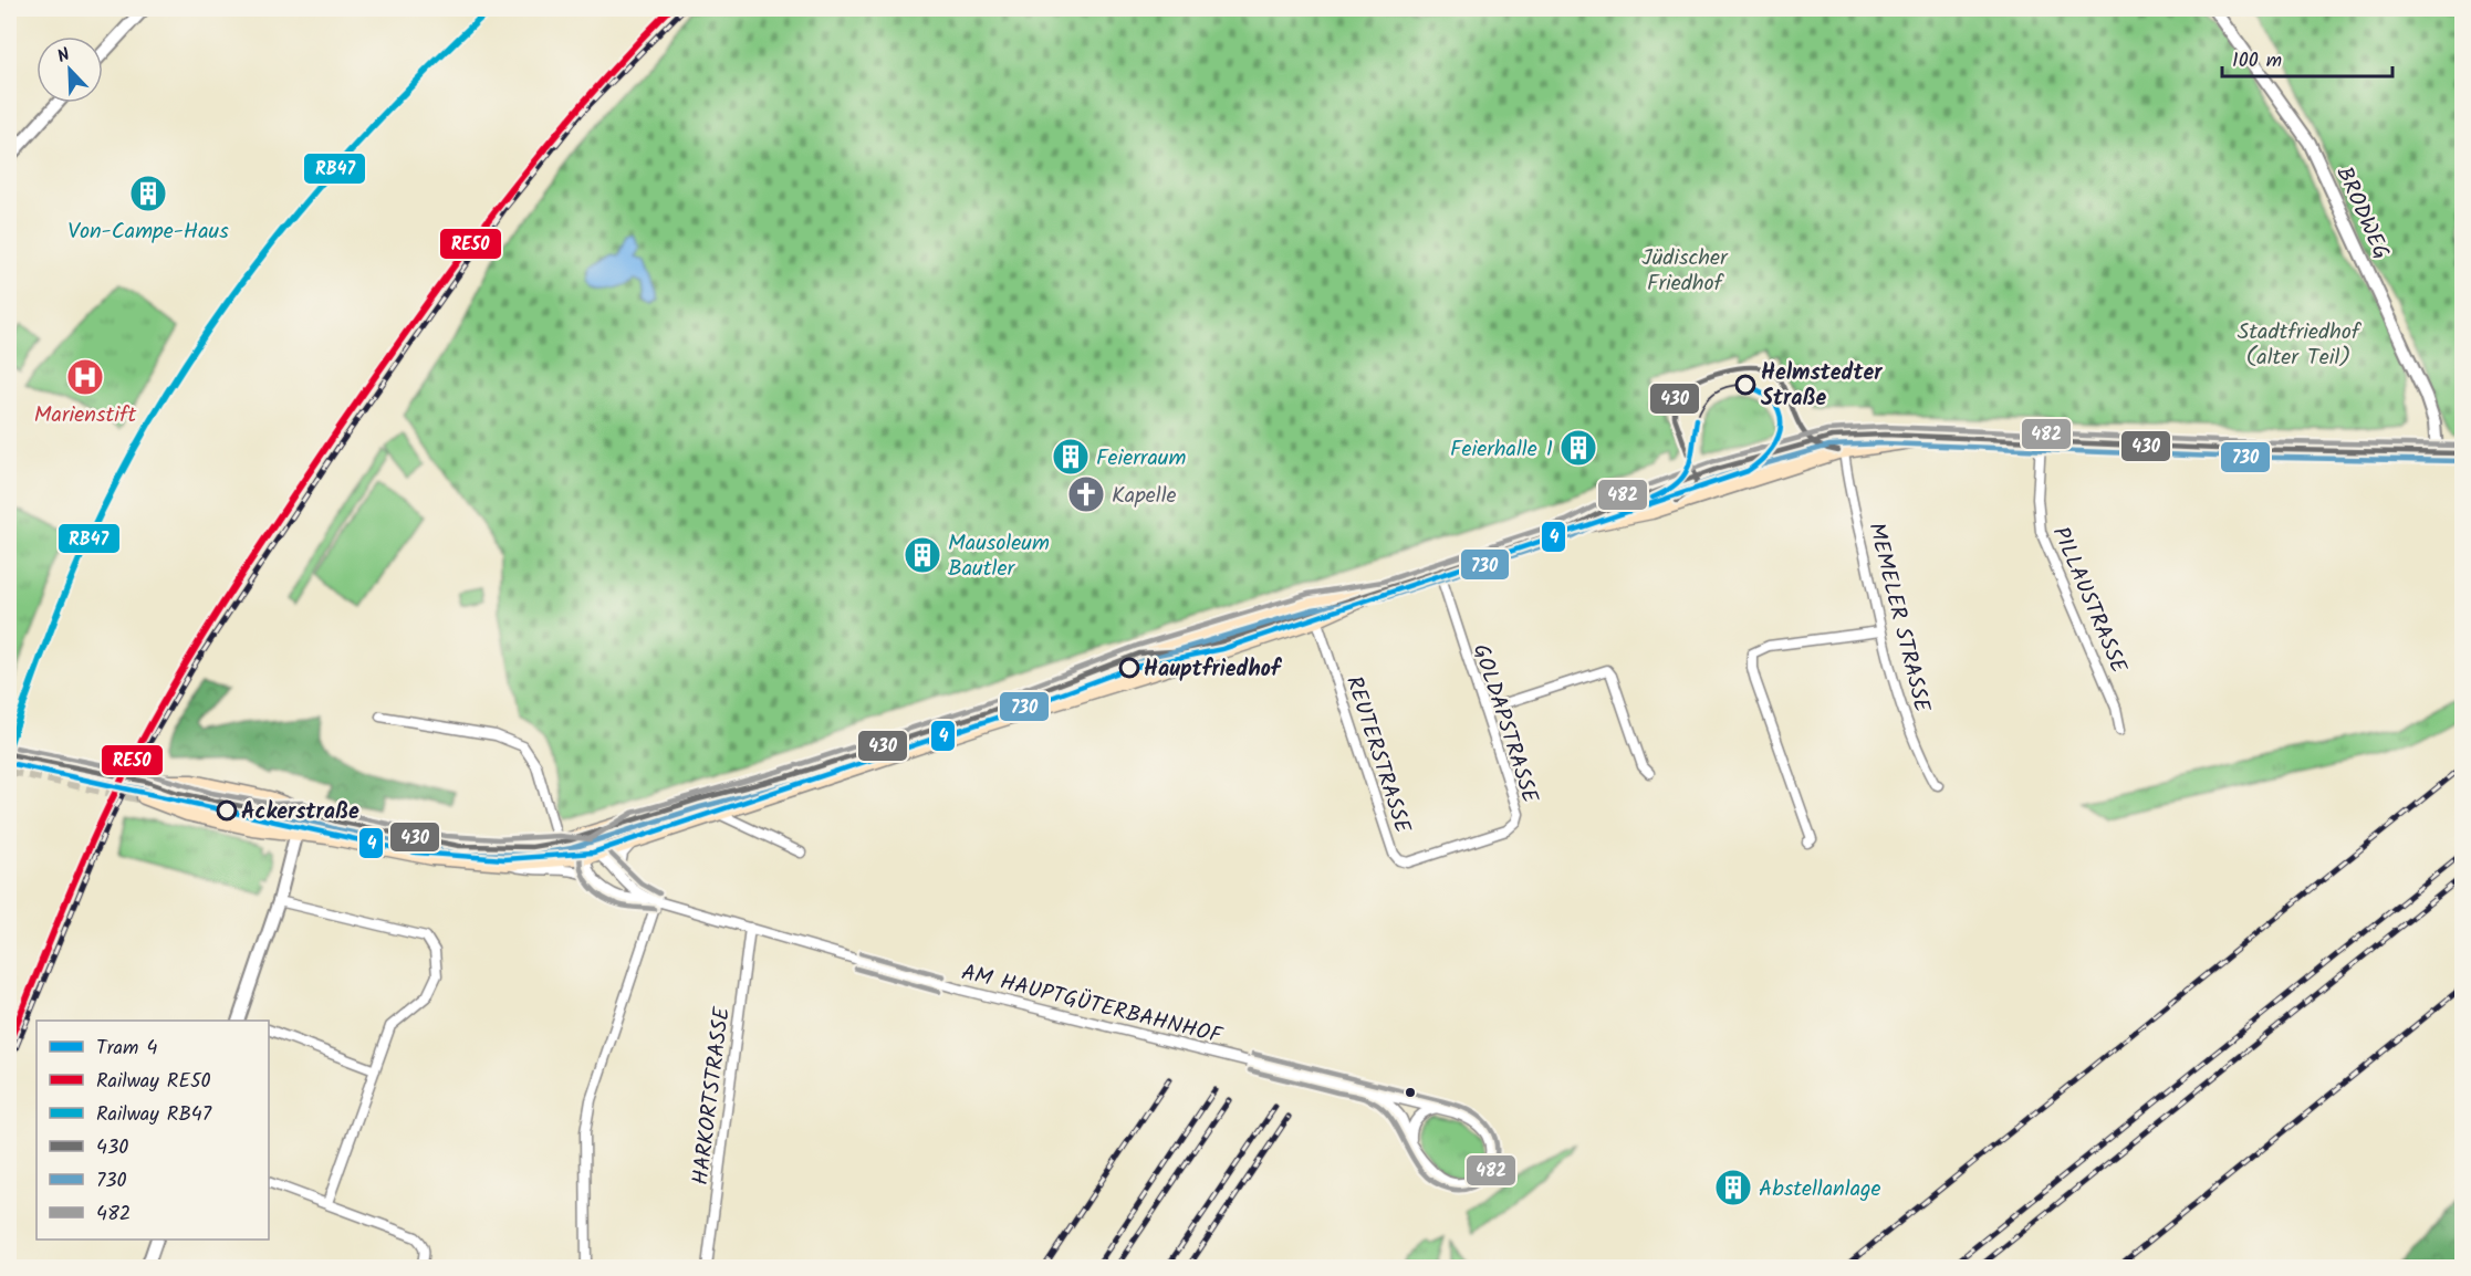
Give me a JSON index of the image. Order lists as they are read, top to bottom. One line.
{"streets":{"street":["BRODWEG","PILLAUSTRASSE","MEMELER STRASSE","GOLDAPSTRASSE","REUTERSTRASSE","AM HAUPTGÜTERBAHNHOF","HARKORTSTRASSE"]},"crossings":[["GOLDAPSTRASSE","REUTERSTRASSE"],["AM HAUPTGÜTERBAHNHOF","HARKORTSTRASSE"]],"parks":["Jüdischer Friedhof","Stadtfriedhof (alter Teil)"],"places":{"building":["Von-Campe-Haus","Feierhalle 1","Feierraum","Mausoleum Bautler","Abstellanlage"],"hospital":["Marienstift"],"other":["Helmstedter Straße","Hauptfriedhof","Ackerstraße"],"church":["Kapelle"]},"lines":["rail line RE50","rail line RB47","transit line 430","tram line 4","transit line 482","transit line 730"],"legend":["Tram 4","Railway RE50","Railway RB47","430","730","482"],"scale_bar":"100 m","north":"top left"}
